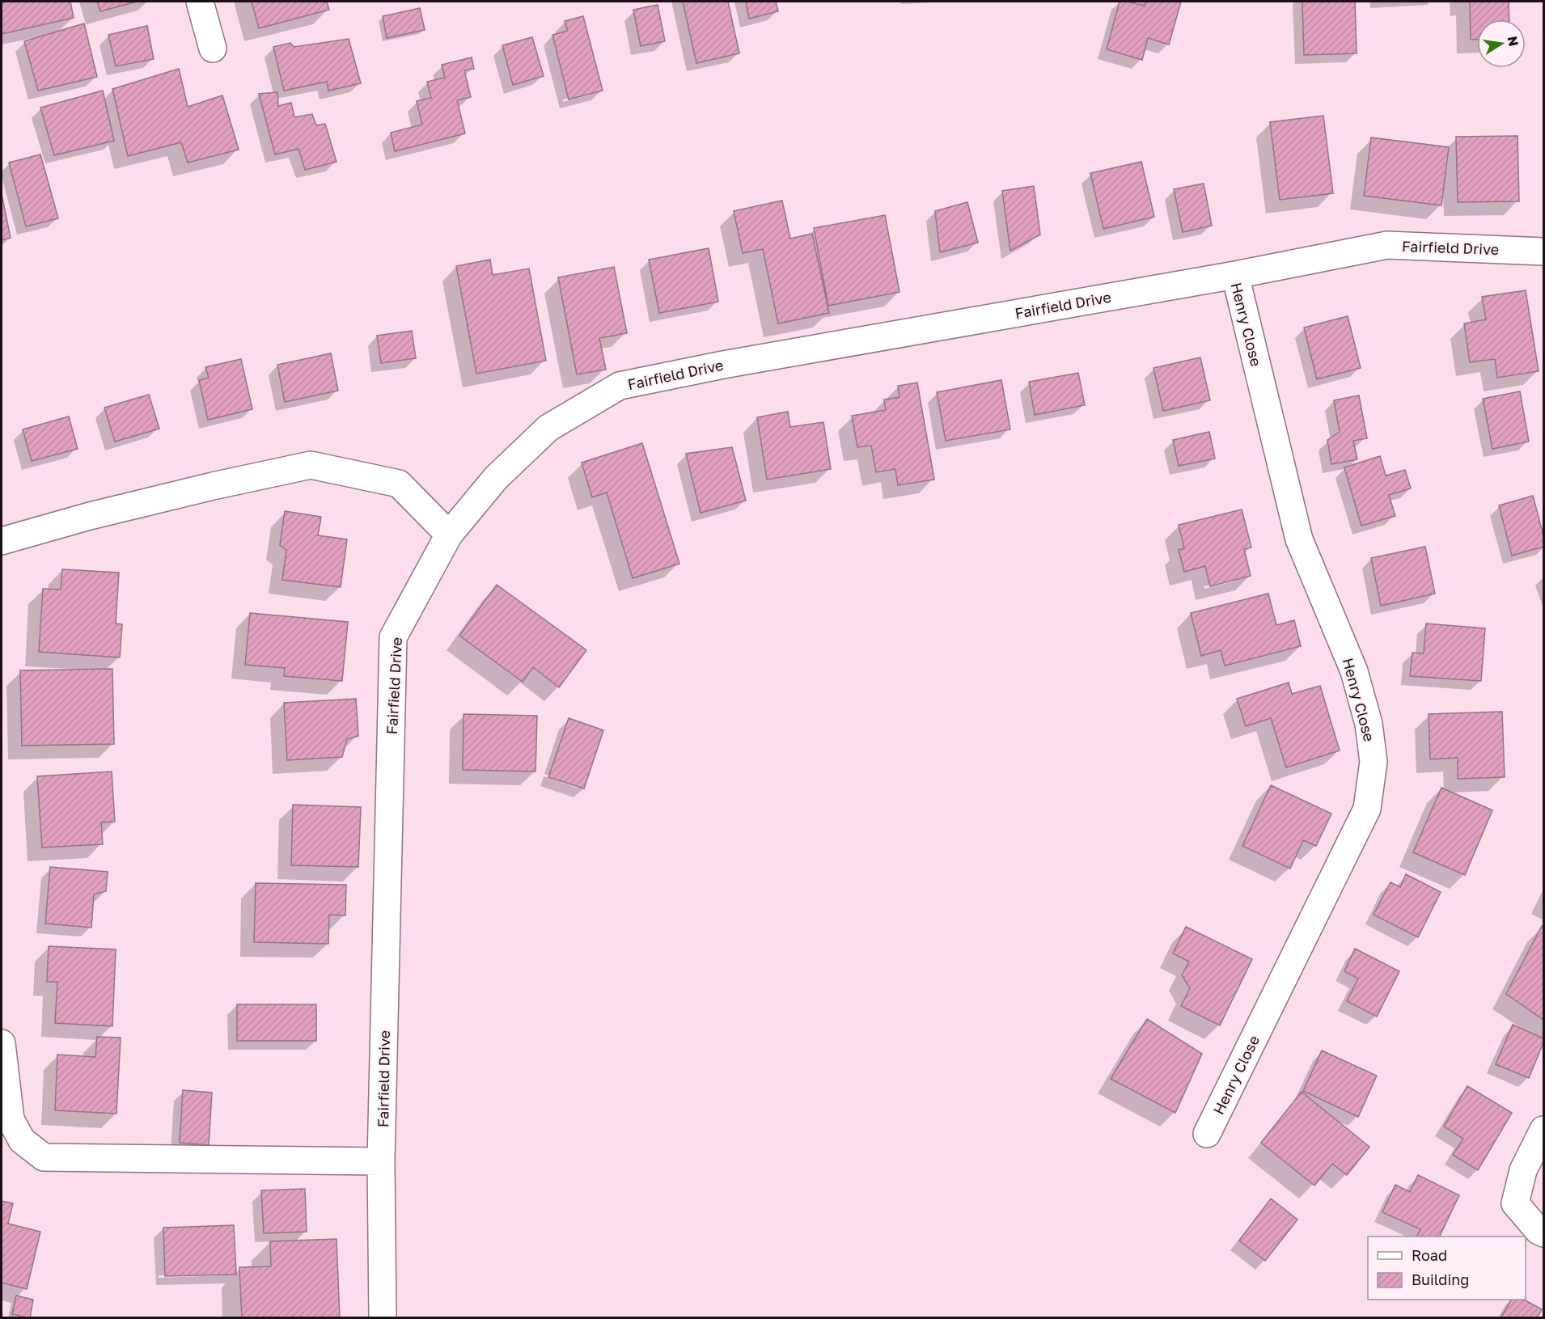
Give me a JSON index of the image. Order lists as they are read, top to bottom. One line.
{"streets":{"street":["Fairfield Drive","Henry Close"]},"crossings":[["Fairfield Drive","Henry Close"]],"legend":["Road","Building"],"north":"right"}
